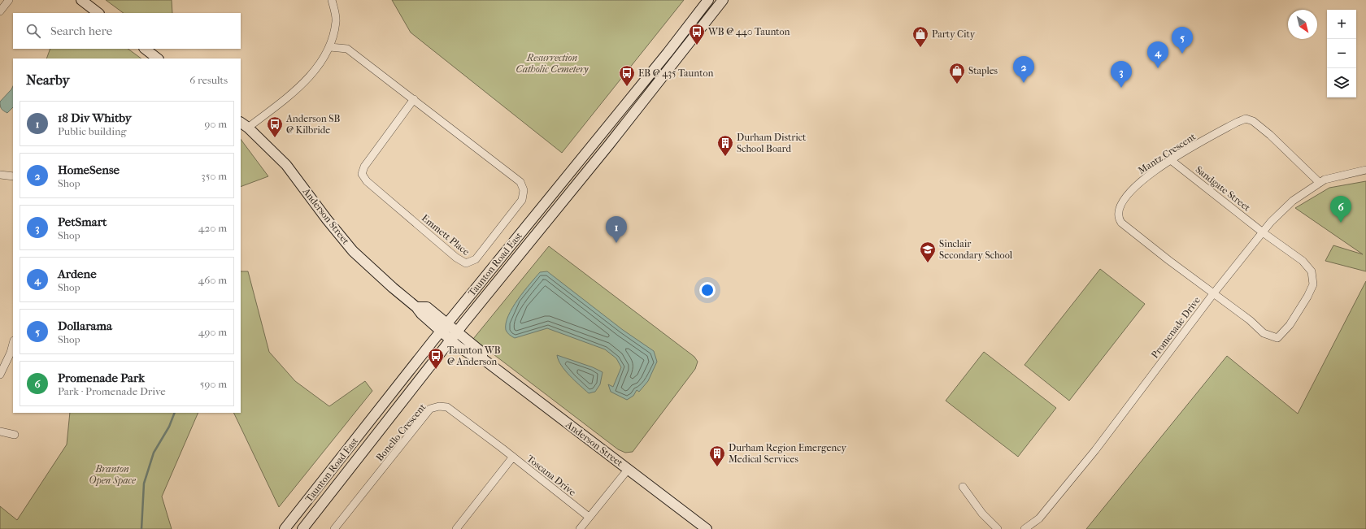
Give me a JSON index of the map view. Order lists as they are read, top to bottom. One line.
{"streets":{"main road":["Anderson Street","Taunton Road East"],"street":["Mantz Crescent","Sandgate Street","Emmett Place","Promenade Drive","Bonello Crescent","Toscana Drive"]},"crossings":[["Mantz Crescent","Sandgate Street"],["Mantz Crescent","Promenade Drive"],["Sandgate Street","Promenade Drive"],["Anderson Street","Taunton Road East"],["Bonello Crescent","Toscana Drive"]],"parks":["Resurrection Catholic Cemetery","Branton Open Space"],"places":{"bus stop":["WB @ 440 Taunton","EB @ 435 Taunton","Anderson SB @ Kilbride","Taunton WB @ Anderson"],"shop":["Party City","Staples"],"building":["Durham District School Board","Durham Region Emergency Medical Services"],"school or university":["Sinclair Secondary School"]},"north":"bottom right","page":{"map_buttons":["+","−"],"search":"Search here","pins":["5","4","2","3","6","1"],"heading":["Nearby","6 results"],"list":[{"mark":"1","name":"18 Div Whitby","note":"Public building","value":"90 m"},{"mark":"2","name":"HomeSense","note":"Shop","value":"350 m"},{"mark":"3","name":"PetSmart","note":"Shop","value":"420 m"},{"mark":"4","name":"Ardene","note":"Shop","value":"460 m"},{"mark":"5","name":"Dollarama","note":"Shop","value":"490 m"},{"mark":"6","name":"Promenade Park","note":"Park · Promenade Drive","value":"590 m"}]}}
